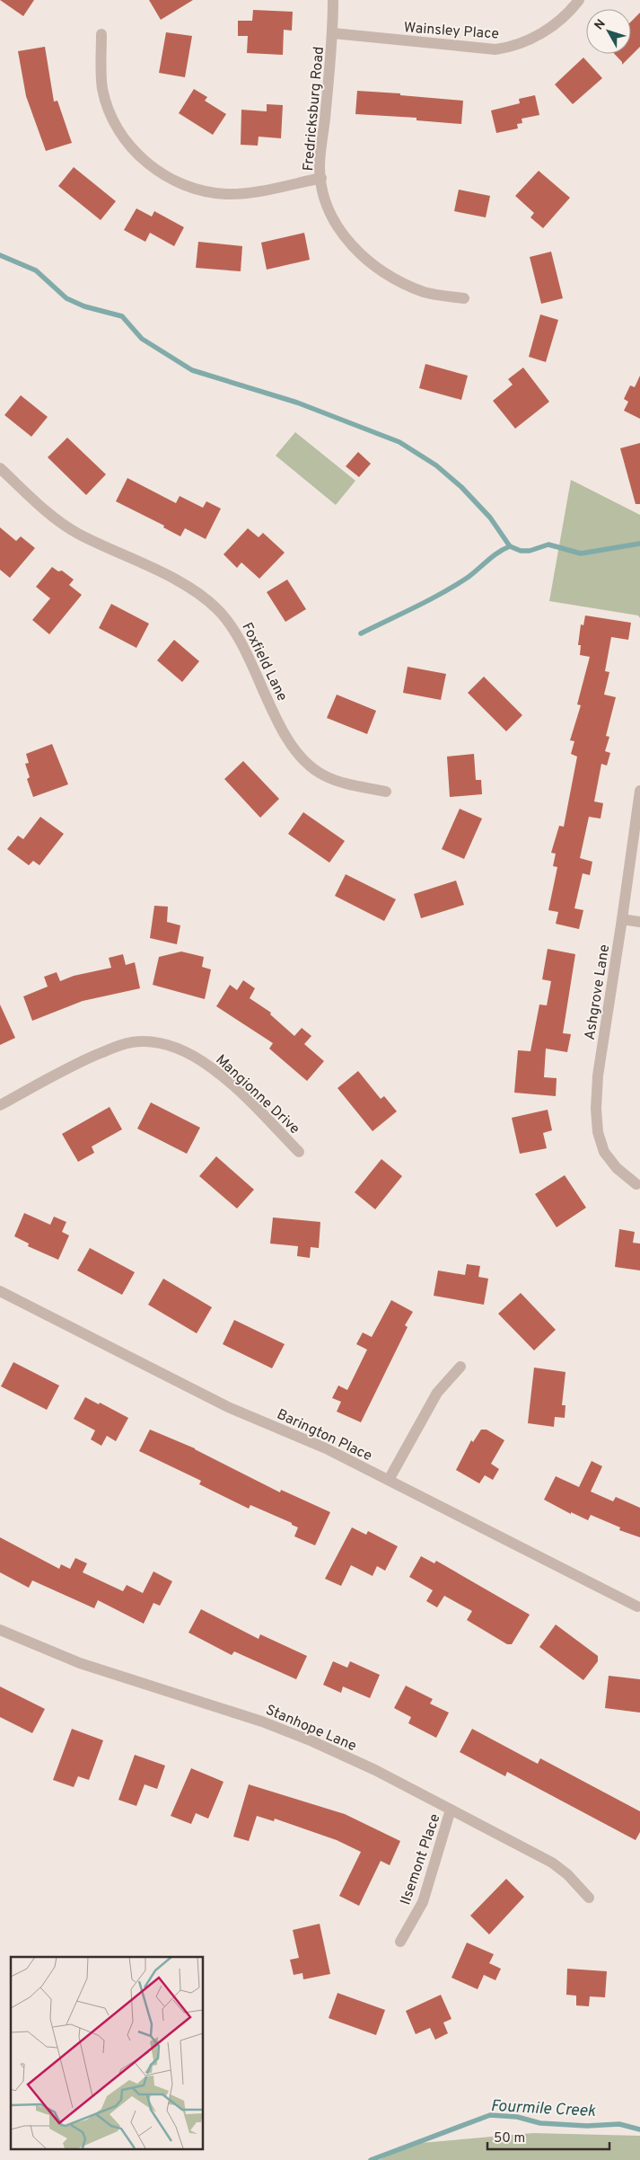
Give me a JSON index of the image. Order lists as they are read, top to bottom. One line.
{"streets":{"street":["Wainsley Place","Fredricksburg Road","Foxfield Lane","Ashgrove Lane","Mangionne Drive","Barington Place","Stanhope Lane","Ilsemont Place"]},"crossings":[["Wainsley Place","Fredricksburg Road"],["Stanhope Lane","Ilsemont Place"]],"water":["Fourmile Creek"],"scale_bar":"50 m","north":"top left"}
